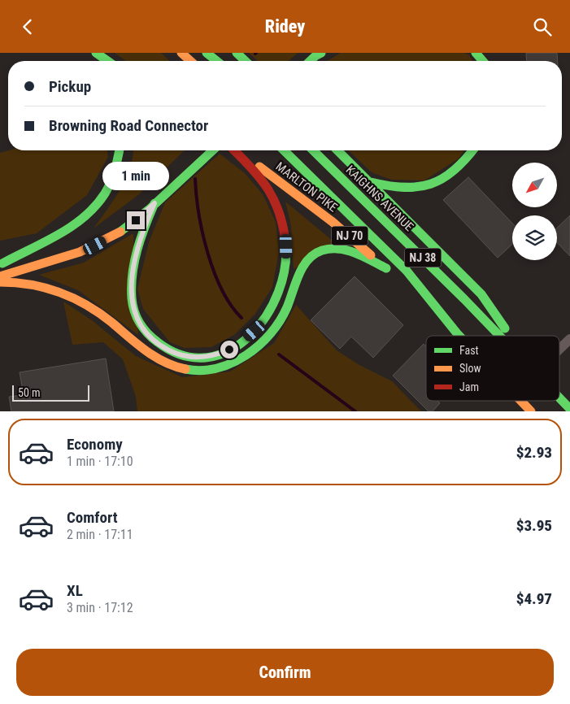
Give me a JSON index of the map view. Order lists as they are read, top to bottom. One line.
{"streets":{"main road":["MARLTON PIKE","KAIGHNS AVENUE","NJ 70","NJ 38"]},"legend":["Fast","Slow","Jam"],"scale_bar":"50 m","north":"bottom left","page":{"header":"Ridey","banner":["Pickup","Browning Road Connector"],"bubble":"1 min","scale":"50 m","list":[{"name":"Economy","note":"1 min · 17:10","value":"$2.93"},{"name":"Comfort","note":"2 min · 17:11","value":"$3.95"},{"name":"XL","note":"3 min · 17:12","value":"$4.97"}],"buttons":"Confirm"}}
